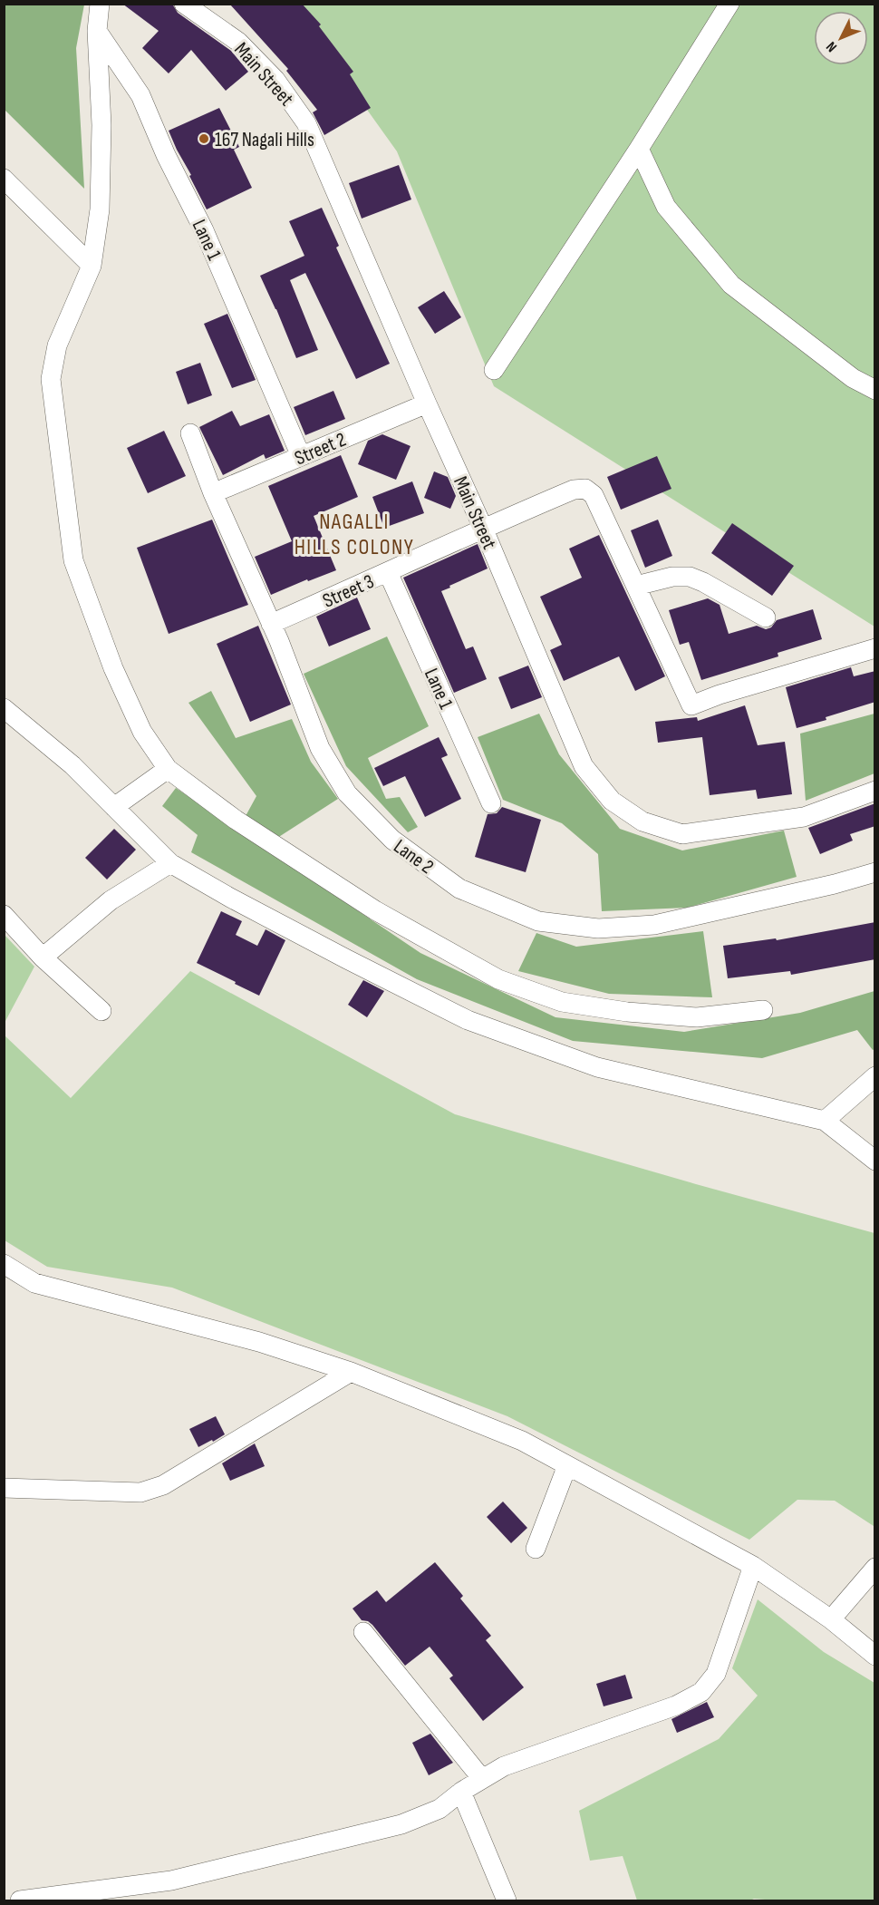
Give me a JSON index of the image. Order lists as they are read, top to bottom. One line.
{"streets":{"street":["Main Street","Lane 1","Street 2","Street 3","Lane 2"]},"crossings":[["Main Street","Street 2"],["Main Street","Street 3"],["Lane 1","Street 2"],["Lane 1","Street 3"],["Street 2","Lane 2"],["Street 3","Lane 2"]],"districts":["NAGALLI HILLS COLONY"],"places":["167 Nagali Hills"],"north":"bottom left"}
